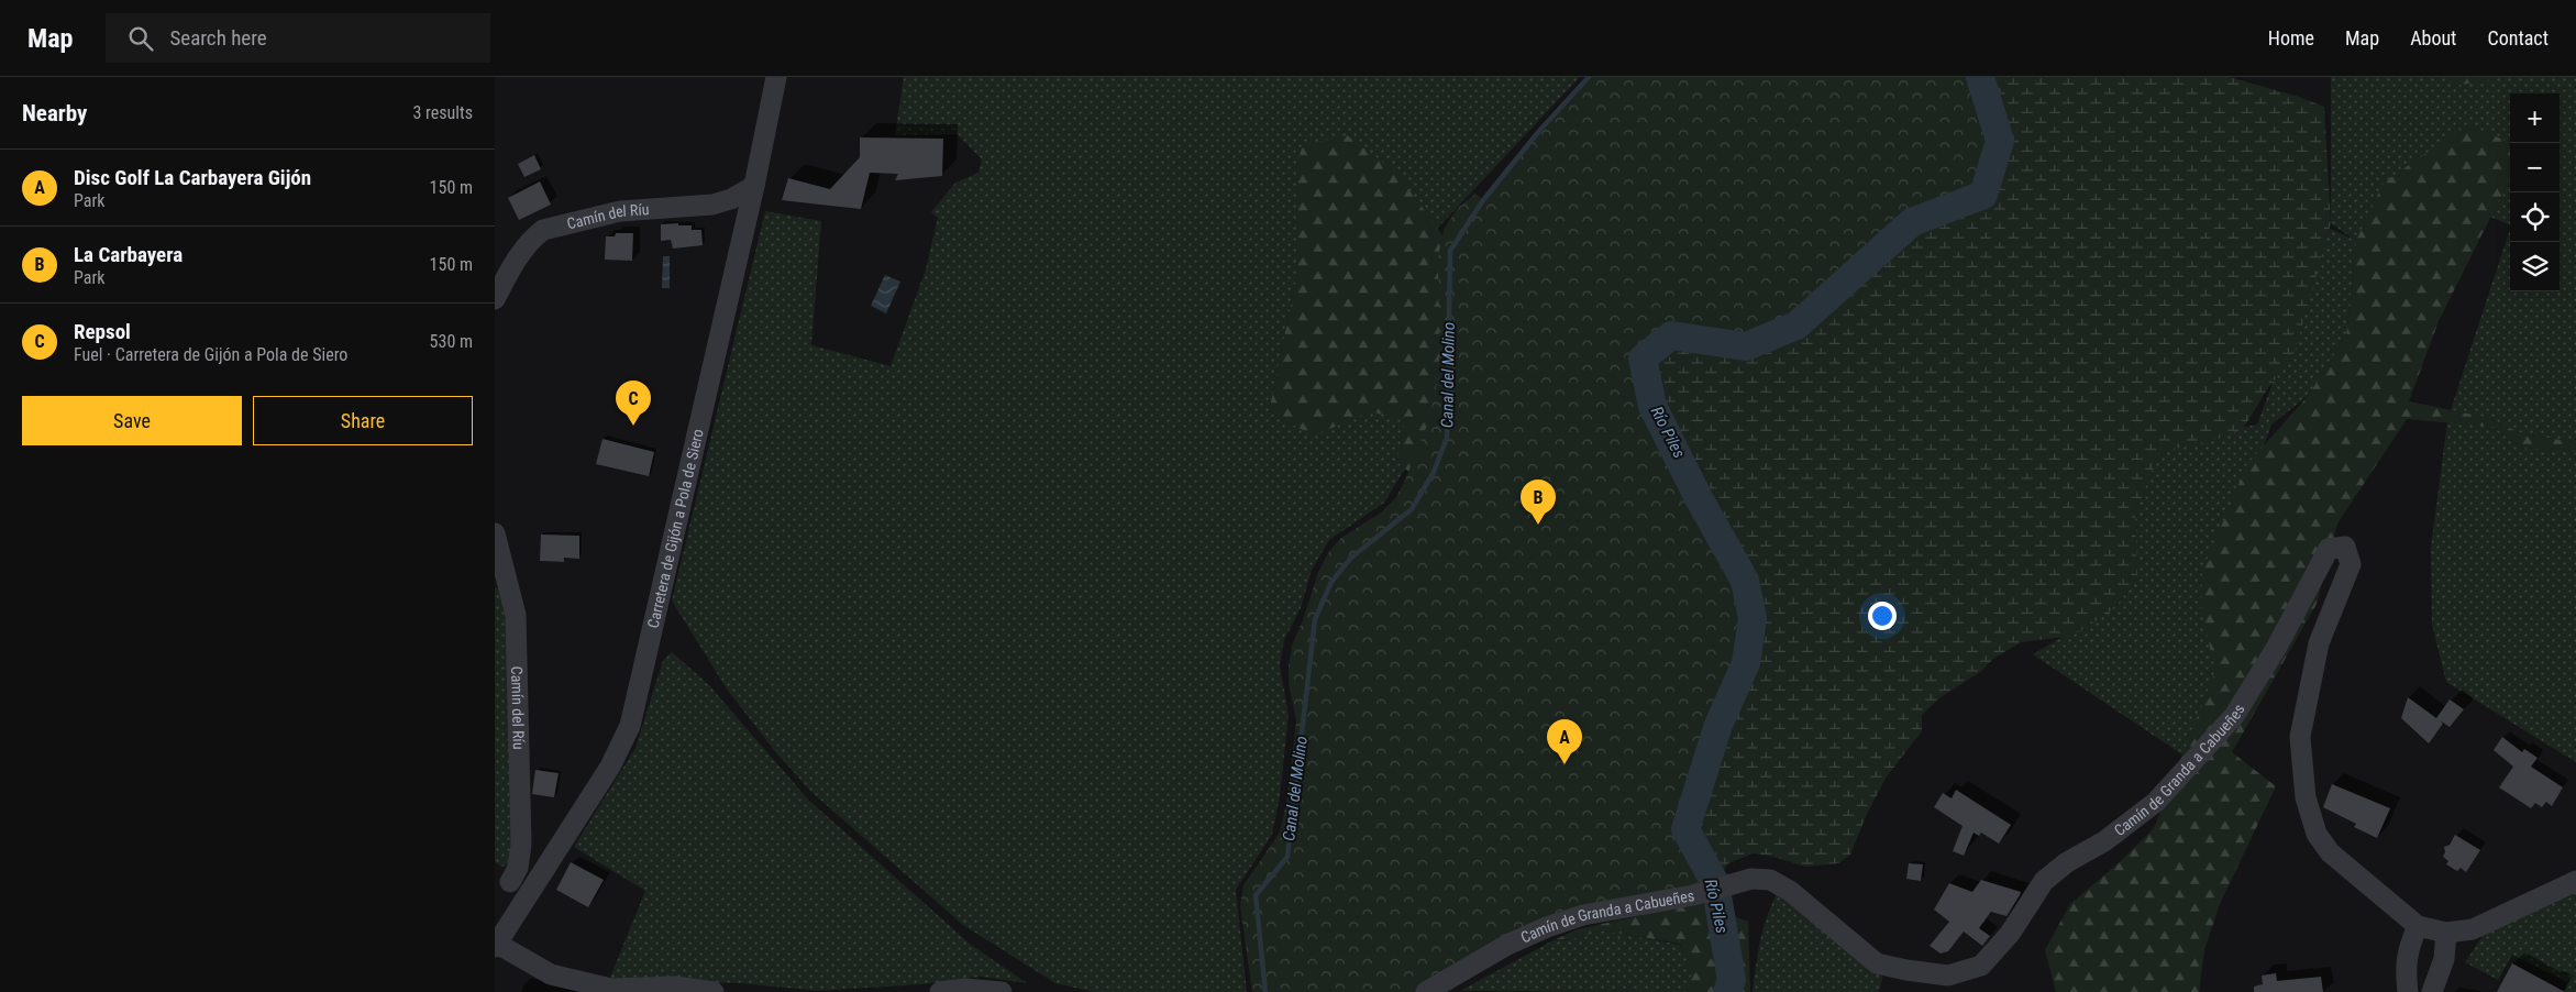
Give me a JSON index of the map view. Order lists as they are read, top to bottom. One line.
{"streets":{"street":["Camín del Ríu","Carretera de Gijón a Pola de Siero","Camín de Granda a Cabueñes"]},"crossings":[["Camín del Ríu","Carretera de Gijón a Pola de Siero"]],"water":["Canal del Molino","Río Piles"],"page":{"header":"Map","search":"Search here","nav":["Home","Map","About","Contact"],"heading":["Nearby","3 results"],"map_buttons":["+","−"],"list":[{"mark":"A","name":"Disc Golf La Carbayera Gijón","note":"Park","value":"150 m"},{"mark":"B","name":"La Carbayera","note":"Park","value":"150 m"},{"mark":"C","name":"Repsol","note":"Fuel · Carretera de Gijón a Pola de Siero","value":"530 m"}],"buttons":["Save","Share"],"pins":["C","B","A"]}}
